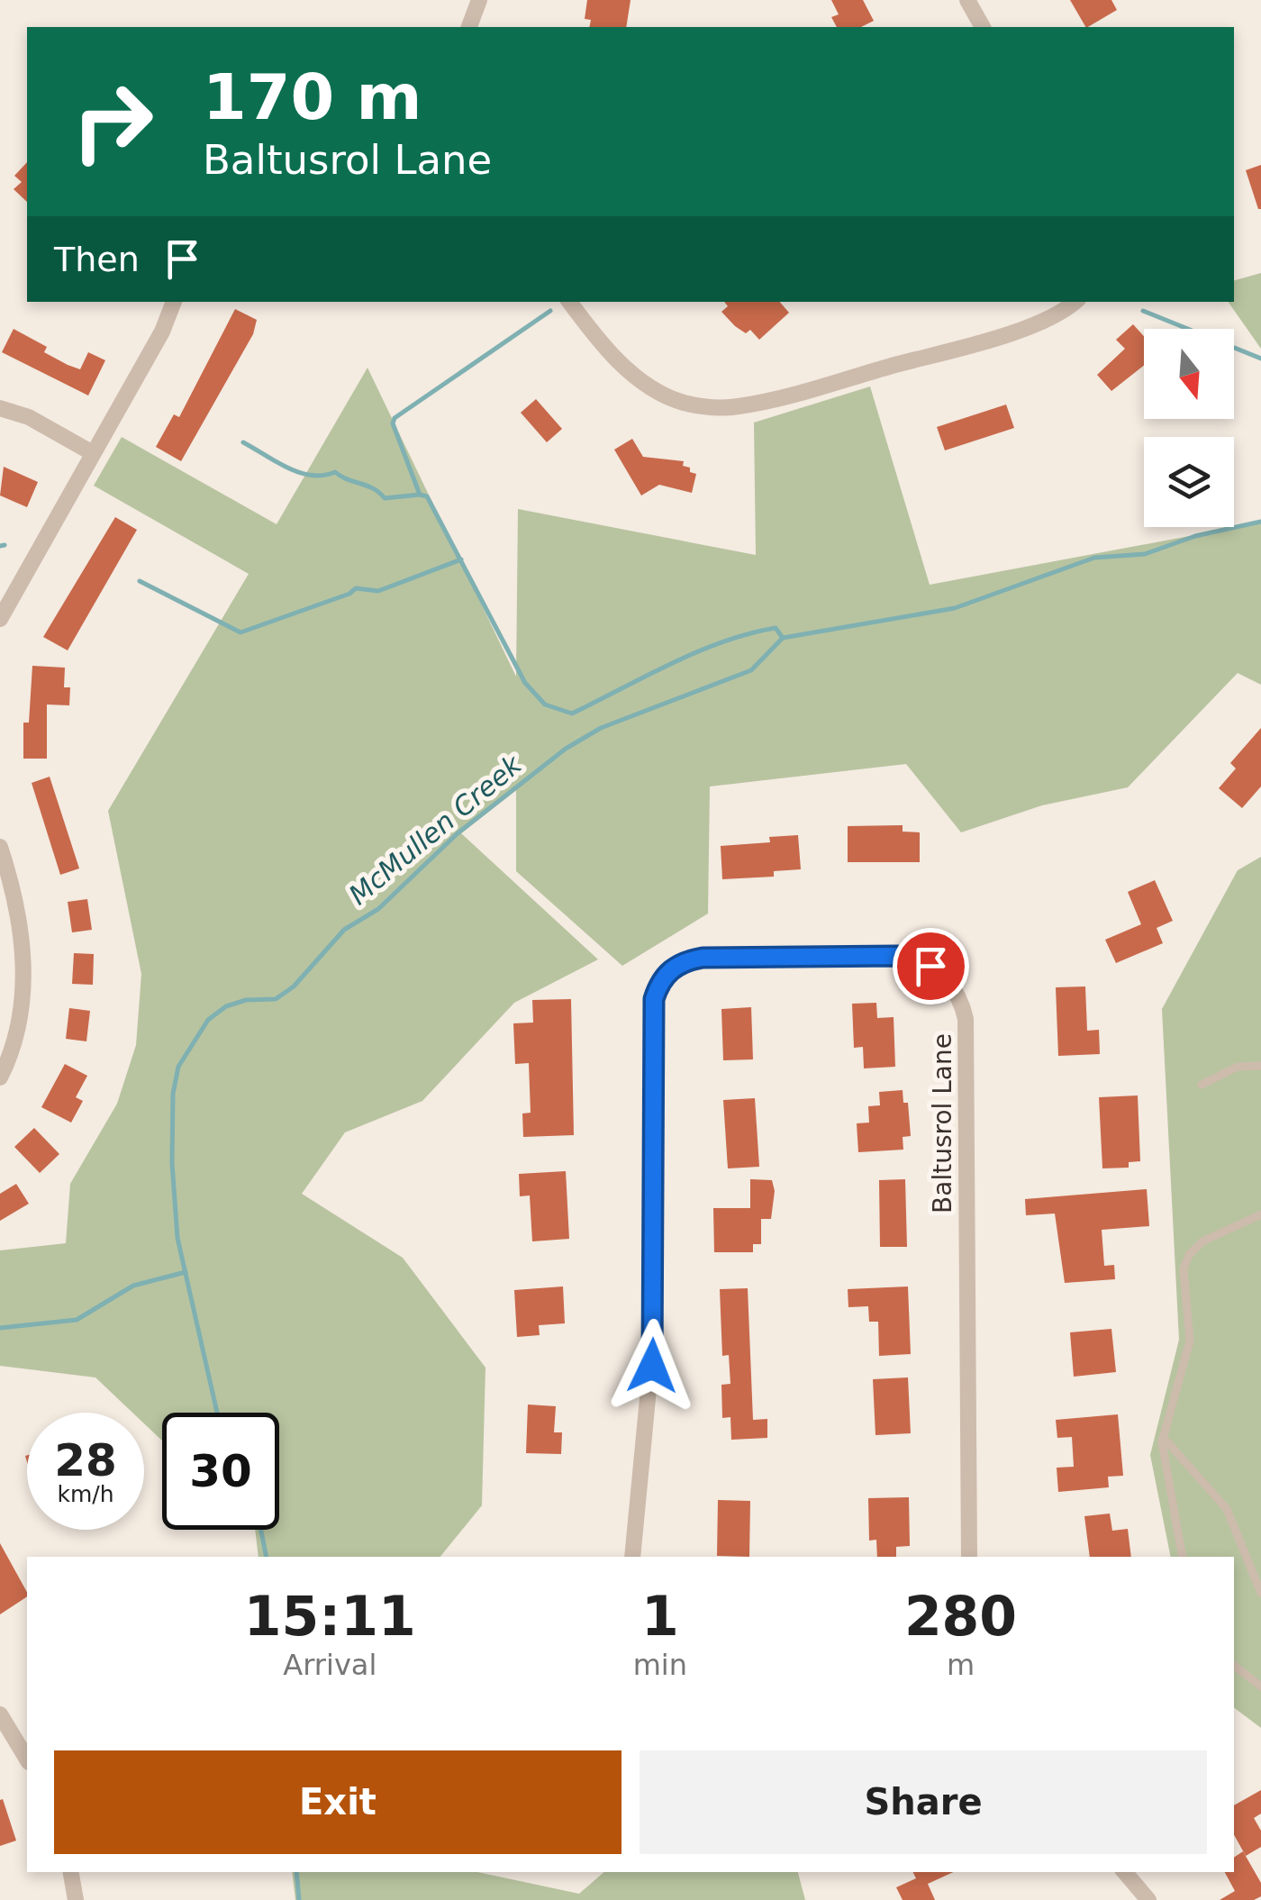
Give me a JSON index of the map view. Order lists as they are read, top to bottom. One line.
{"streets":{"street":["Baltusrol Lane"]},"water":["McMullen Creek"],"north":"bottom","page":{"turn":["170 m","Baltusrol Lane"],"then":"Then","speed":"28 km/h","limit":"30","eta":["15:11","Arrival","1","min","280","m"],"buttons":["Exit","Share"]}}
